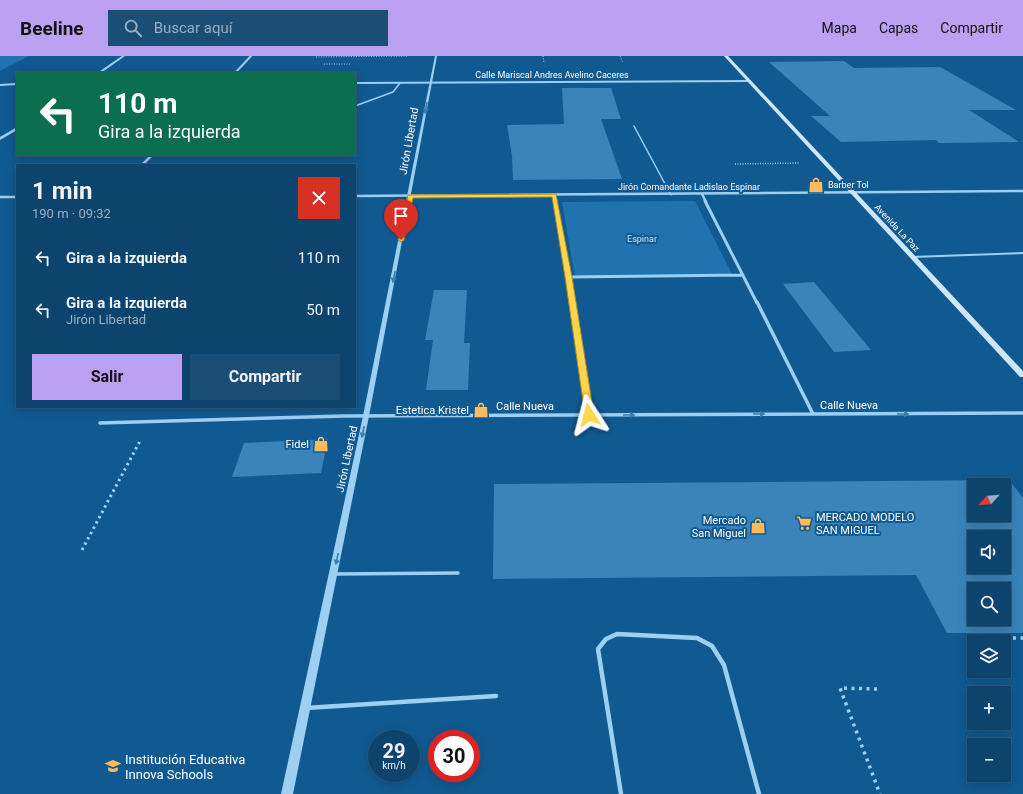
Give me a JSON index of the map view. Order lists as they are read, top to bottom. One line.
{"streets":{"main road":["Avenida La Paz"],"street":["Calle Mariscal Andres Avelino Caceres","Jirón Libertad","Jirón Comandante Ladislao Espinar","Calle Nueva"]},"crossings":[["Calle Mariscal Andres Avelino Caceres","Jirón Libertad"],["Calle Mariscal Andres Avelino Caceres","Avenida La Paz"],["Jirón Libertad","Jirón Comandante Ladislao Espinar"],["Jirón Libertad","Calle Nueva"],["Jirón Comandante Ladislao Espinar","Avenida La Paz"]],"one_way":["Jirón Libertad","Calle Nueva"],"parks":["Espinar"],"places":{"shop":["Barber Tol","Estetica Kristel","Fidel","Mercado San Miguel"],"supermarket":["MERCADO MODELO SAN MIGUEL"],"school or university":["Institución Educativa Innova Schools"]},"north":"bottom left","page":{"header":"Beeline","search":"Buscar aquí","nav":["Mapa","Capas","Compartir"],"turn":["110 m","Gira a la izquierda"],"heading":["1 min","190 m · 09:32"],"list":[{"name":"Gira a la izquierda","value":"110 m"},{"name":"Gira a la izquierda","note":"Jirón Libertad","value":"50 m"}],"buttons":["Salir","Compartir"],"map_buttons":["+","−"],"speed":"29 km/h","limit":"30"}}
